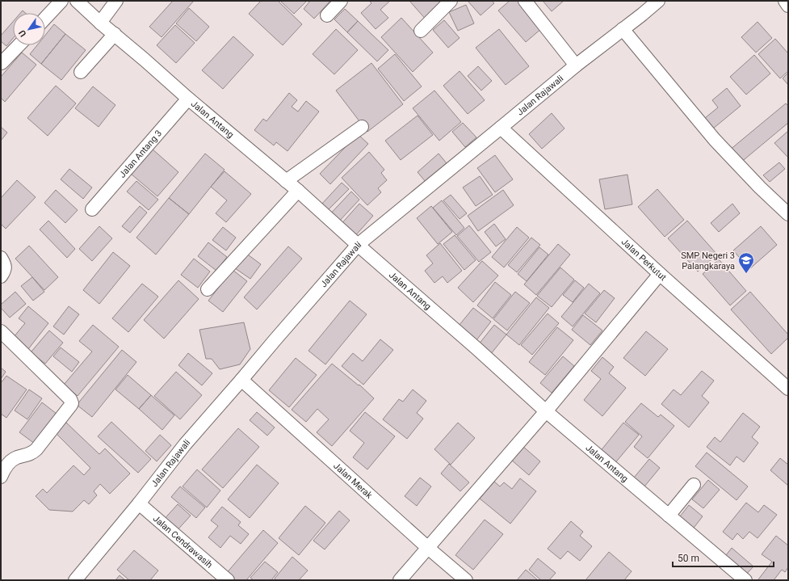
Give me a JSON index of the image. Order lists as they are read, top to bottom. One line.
{"streets":{"street":["Jalan Rajawali","Jalan Antang","Jalan Antang 3","Jalan Perkutut","Jalan Merak","Jalan Cendrawasih"]},"crossings":[["Jalan Rajawali","Jalan Antang"],["Jalan Rajawali","Jalan Perkutut"],["Jalan Rajawali","Jalan Merak"],["Jalan Rajawali","Jalan Cendrawasih"],["Jalan Antang","Jalan Antang 3"]],"places":{"school or university":["SMP Negeri 3 Palangkaraya"]},"scale_bar":"50 m","north":"bottom left"}
